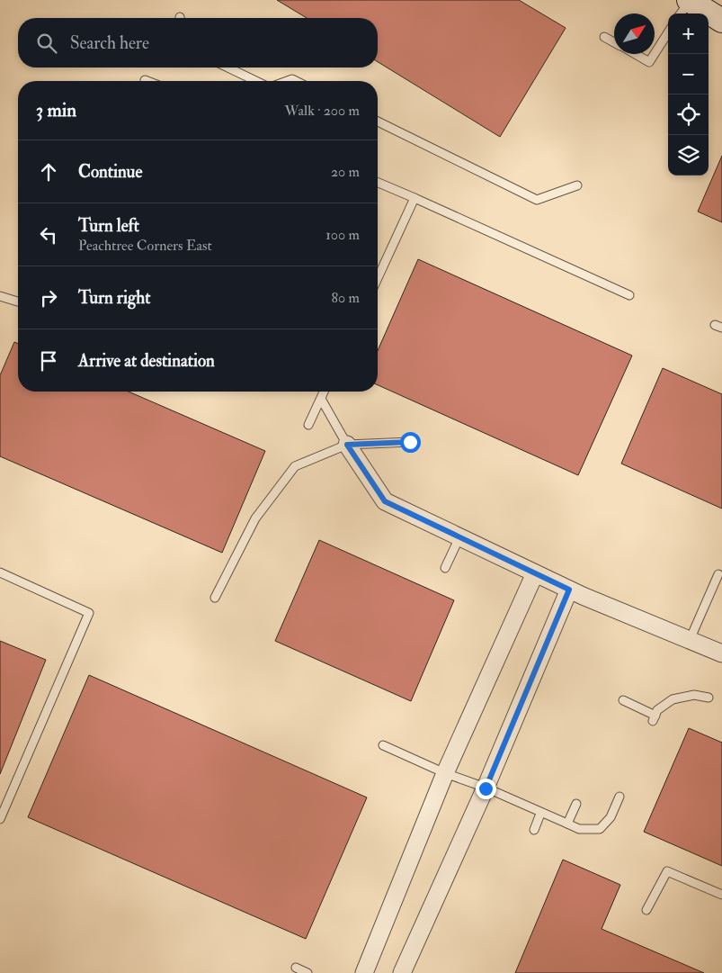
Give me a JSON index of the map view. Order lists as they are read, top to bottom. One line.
{"north":"top right","page":{"map_buttons":["+","−"],"search":"Search here","heading":["3 min","Walk · 200 m"],"list":[["Continue","20 m"],["Turn left","Peachtree Corners East","100 m"],["Turn right","80 m"],"Arrive at destination"]}}
